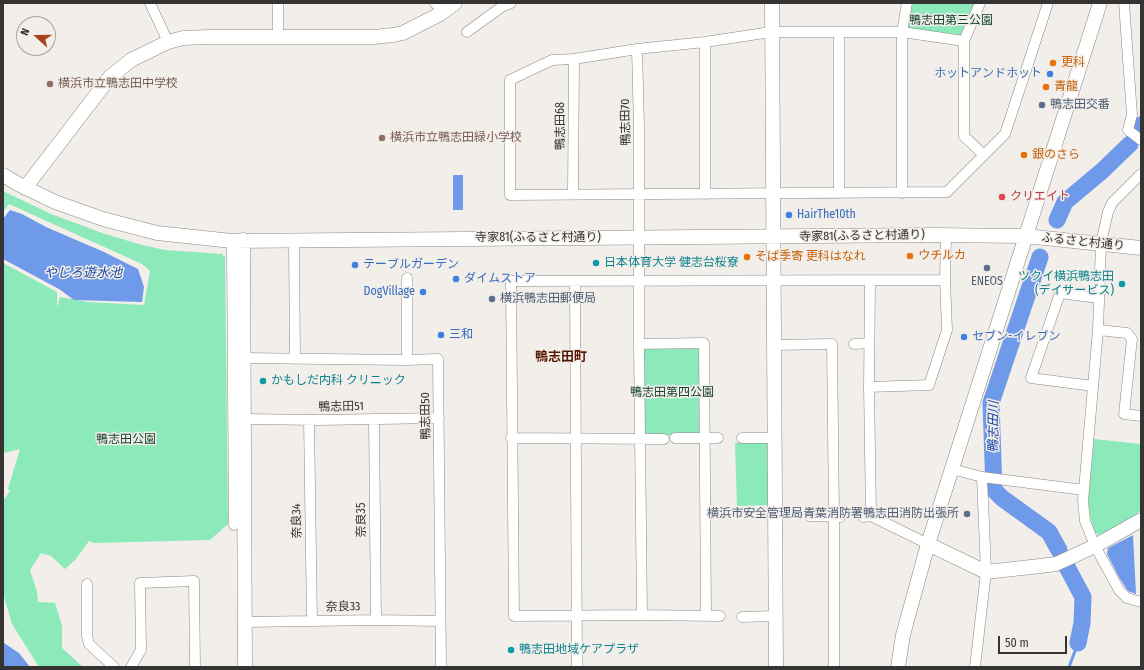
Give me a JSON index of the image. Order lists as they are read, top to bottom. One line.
{"streets":{"street":["鴨志田70","鴨志田68","寺家81(ふるさと村通り)","ふるさと村通り","鴨志田51","鴨志田50","奈良35","奈良34","奈良33"]},"crossings":[["鴨志田70","寺家81(ふるさと村通り)"],["寺家81(ふるさと村通り)","ふるさと村通り"],["鴨志田51","鴨志田50"],["鴨志田51","奈良35"],["鴨志田51","奈良34"],["鴨志田50","奈良33"],["奈良35","奈良33"],["奈良34","奈良33"]],"districts":["鴨志田町"],"water":["やじろ遊水池","鴨志田川"],"parks":["鴨志田第三公園","鴨志田第四公園","鴨志田公園"],"places":["更科","ホットアンドホット","横浜市立鴨志田中学校","青龍","鴨志田交番","横浜市立鴨志田緑小学校","銀のさら","クリエイト","HairThe10th","ウチルカ","そば季寄 更科はなれ","日本体育大学 健志台桜寮","テーブルガーデン","ENEOS","ダイムストア","ツクイ横浜鴨志田 (デイサービス)","DogVillage","横浜鴨志田郵便局","三和","セブン-イレブン","かもしだ内科 クリニック","横浜市安全管理局青葉消防署鴨志田消防出張所","鴨志田地域ケアプラザ"],"scale_bar":"50 m","north":"left"}
